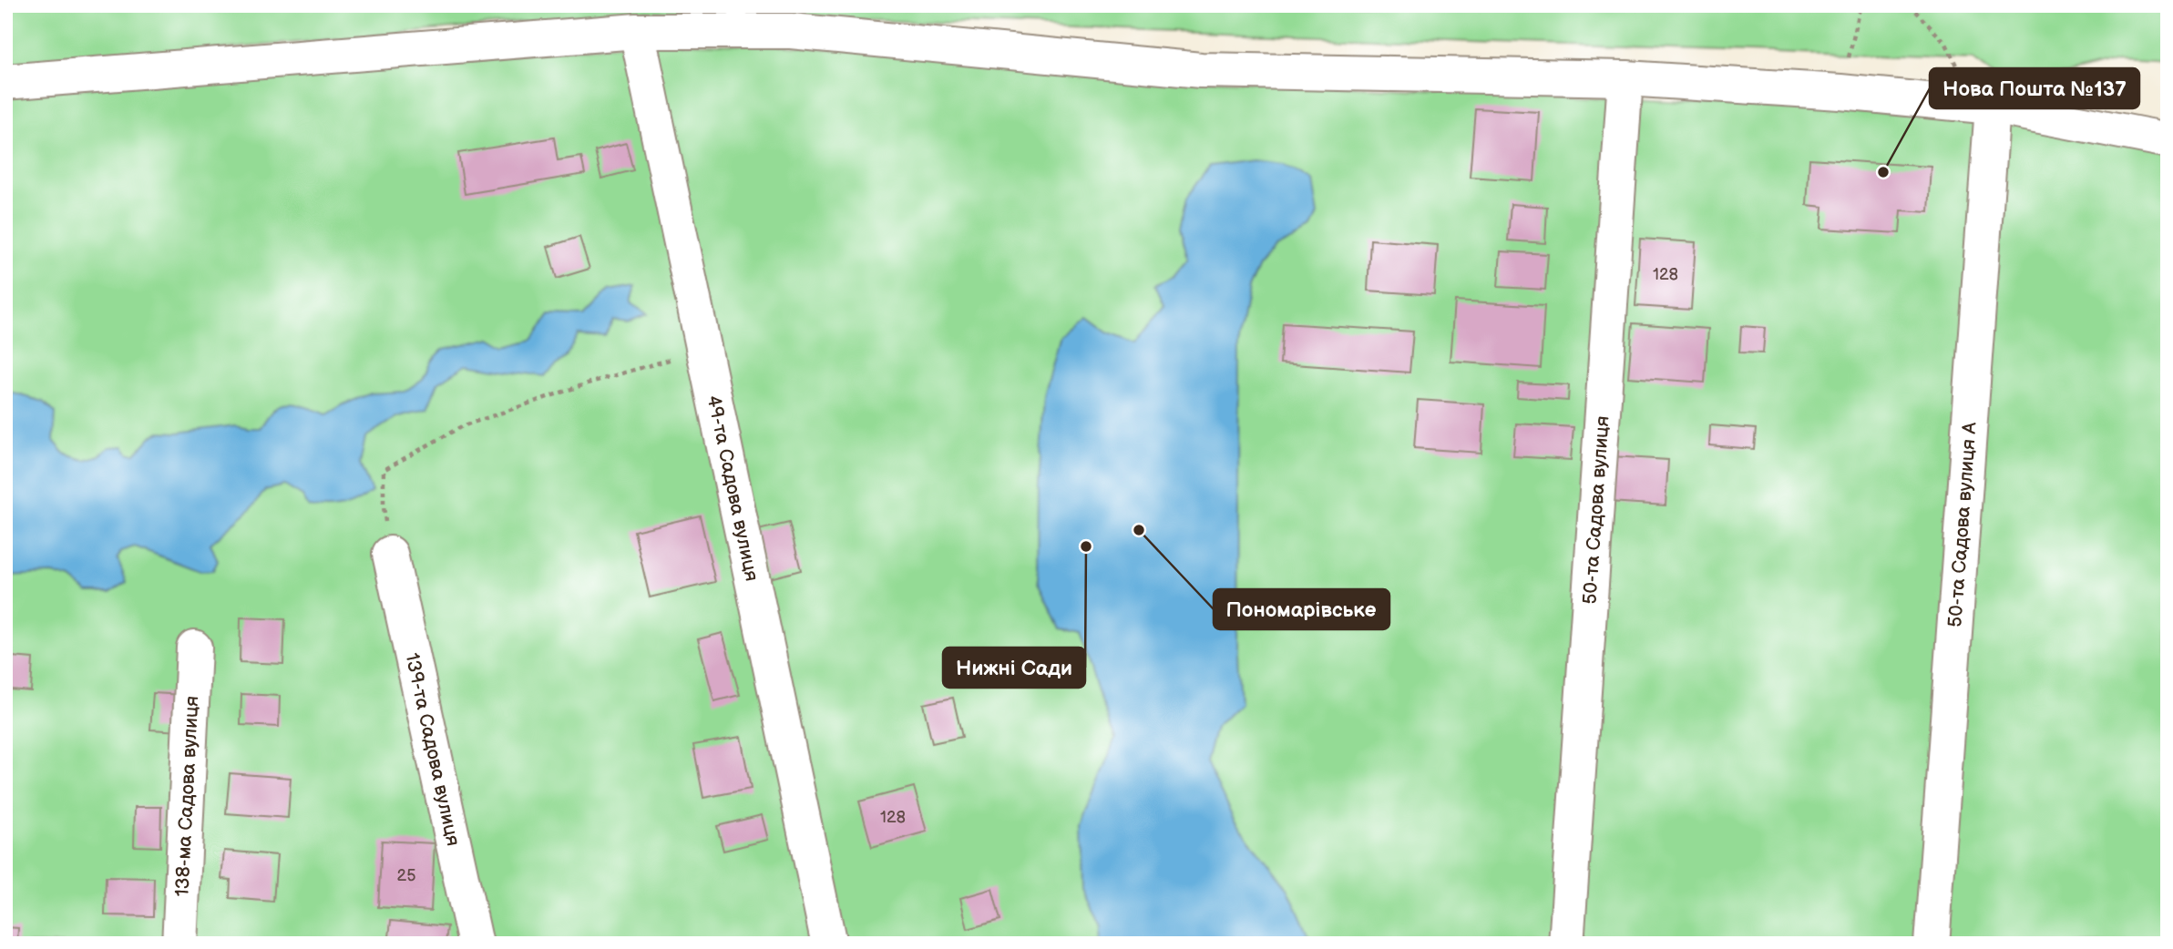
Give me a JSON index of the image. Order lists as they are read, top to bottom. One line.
{"streets":{"street":["49-та Садова вулиця","50-та Садова вулиця","50-та Садова вулиця А","139-та Садова вулиця","138-ма Садова вулиця"]},"places":["Нова Пошта №137","Пономарівське","Нижні Сади"],"house_numbers":["128","128","25"]}
